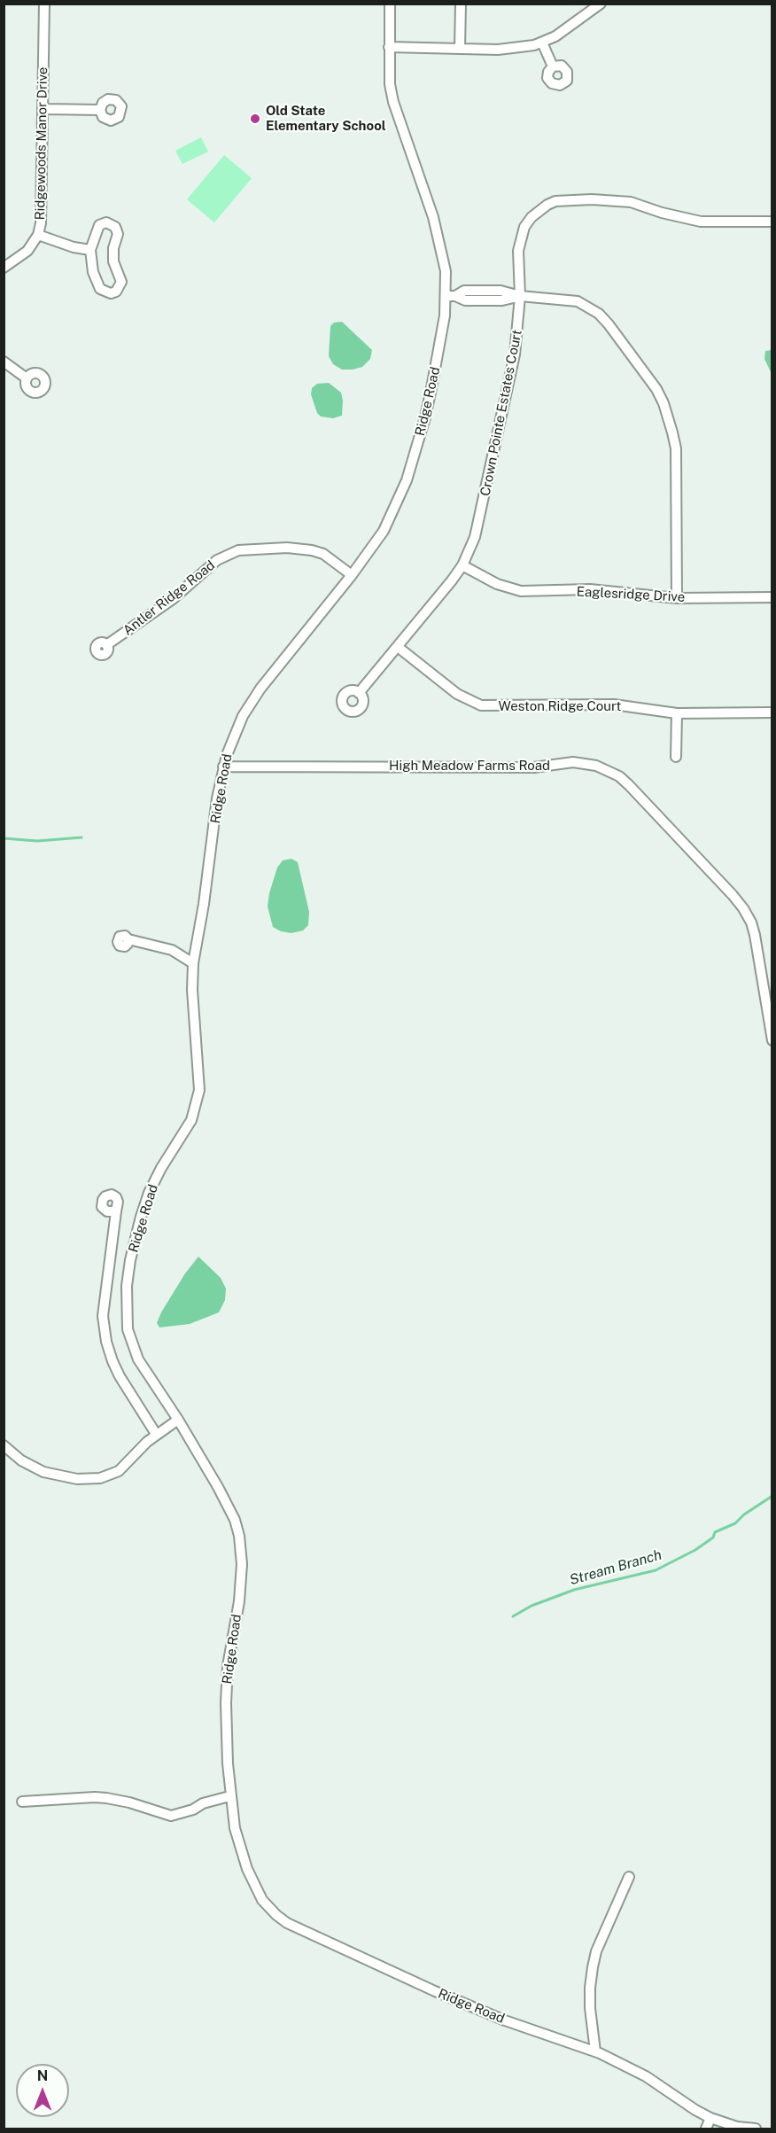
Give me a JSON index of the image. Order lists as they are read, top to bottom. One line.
{"streets":{"street":["Ridgewoods Manor Drive","Ridge Road","Crown Pointe Estates Court","Eaglesridge Drive","Antler Ridge Road","Weston Ridge Court","High Meadow Farms Road"]},"crossings":[["Ridge Road","Antler Ridge Road"],["Ridge Road","High Meadow Farms Road"],["Crown Pointe Estates Court","Eaglesridge Drive"],["Crown Pointe Estates Court","Weston Ridge Court"]],"water":["Stream Branch"],"places":["Old State Elementary School"],"north":"top"}
